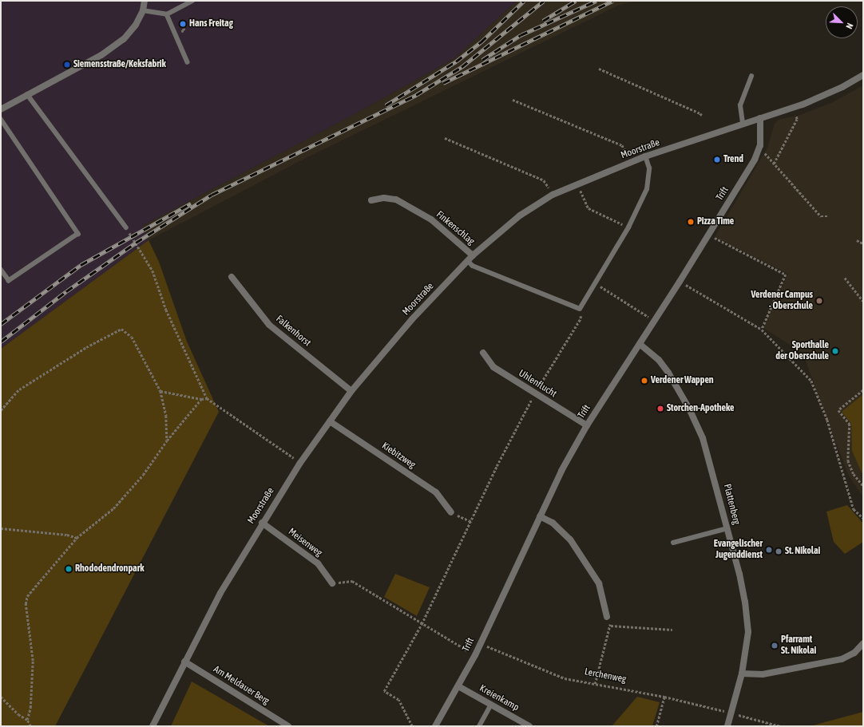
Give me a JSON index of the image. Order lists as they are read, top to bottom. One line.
{"streets":{"street":["Moorstraße","Trift","Finkenschlag","Falkenhorst","Uhlenflucht","Kiebitzweg","Plattenberg","Meisenweg","Am Meldauer Berg","Kreienkamp"],"path":["Lerchenweg"]},"crossings":[["Moorstraße","Trift"],["Moorstraße","Finkenschlag"],["Moorstraße","Falkenhorst"],["Moorstraße","Kiebitzweg"],["Moorstraße","Meisenweg"],["Moorstraße","Am Meldauer Berg"],["Trift","Uhlenflucht"],["Trift","Plattenberg"],["Trift","Lerchenweg"],["Trift","Kreienkamp"],["Plattenberg","Lerchenweg"]],"places":["Hans Freitag","Siemensstraße/Keksfabrik","Trend","Pizza Time","Verdener Campus - Oberschule","Sporthalle der Oberschule","Verdener Wappen","Storchen-Apotheke","Evangelischer Jugenddienst","St. Nikolai","Rhododendronpark","Pfarramt St. Nikolai"],"north":"bottom right"}
